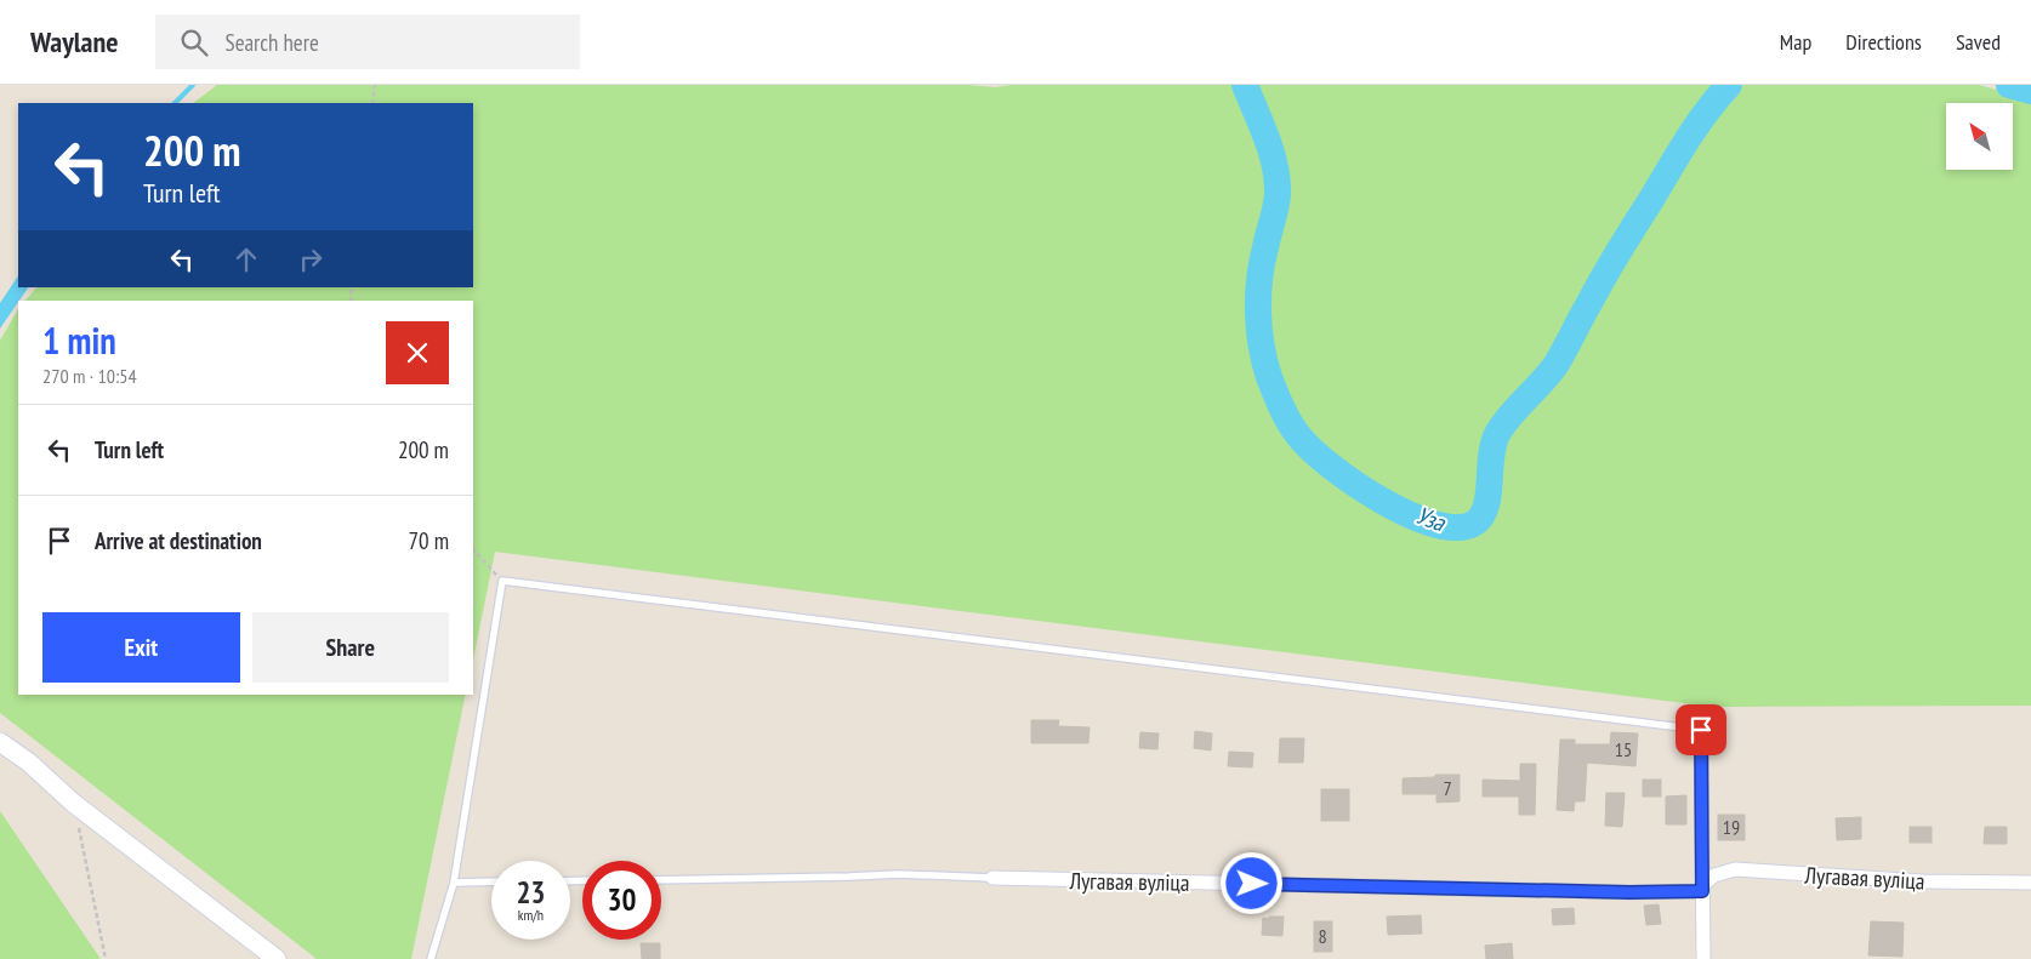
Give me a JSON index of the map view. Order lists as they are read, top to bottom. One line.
{"streets":{"street":["Лугавая вуліца"]},"water":["Уза"],"house_numbers":["15","7","19","8"],"north":"top left","page":{"header":"Waylane","search":"Search here","nav":["Map","Directions","Saved"],"turn":["200 m","Turn left"],"heading":["1 min","270 m · 10:54"],"list":[{"name":"Turn left","value":"200 m"},{"name":"Arrive at destination","value":"70 m"}],"buttons":["Exit","Share"],"speed":"23 km/h","limit":"30"}}
